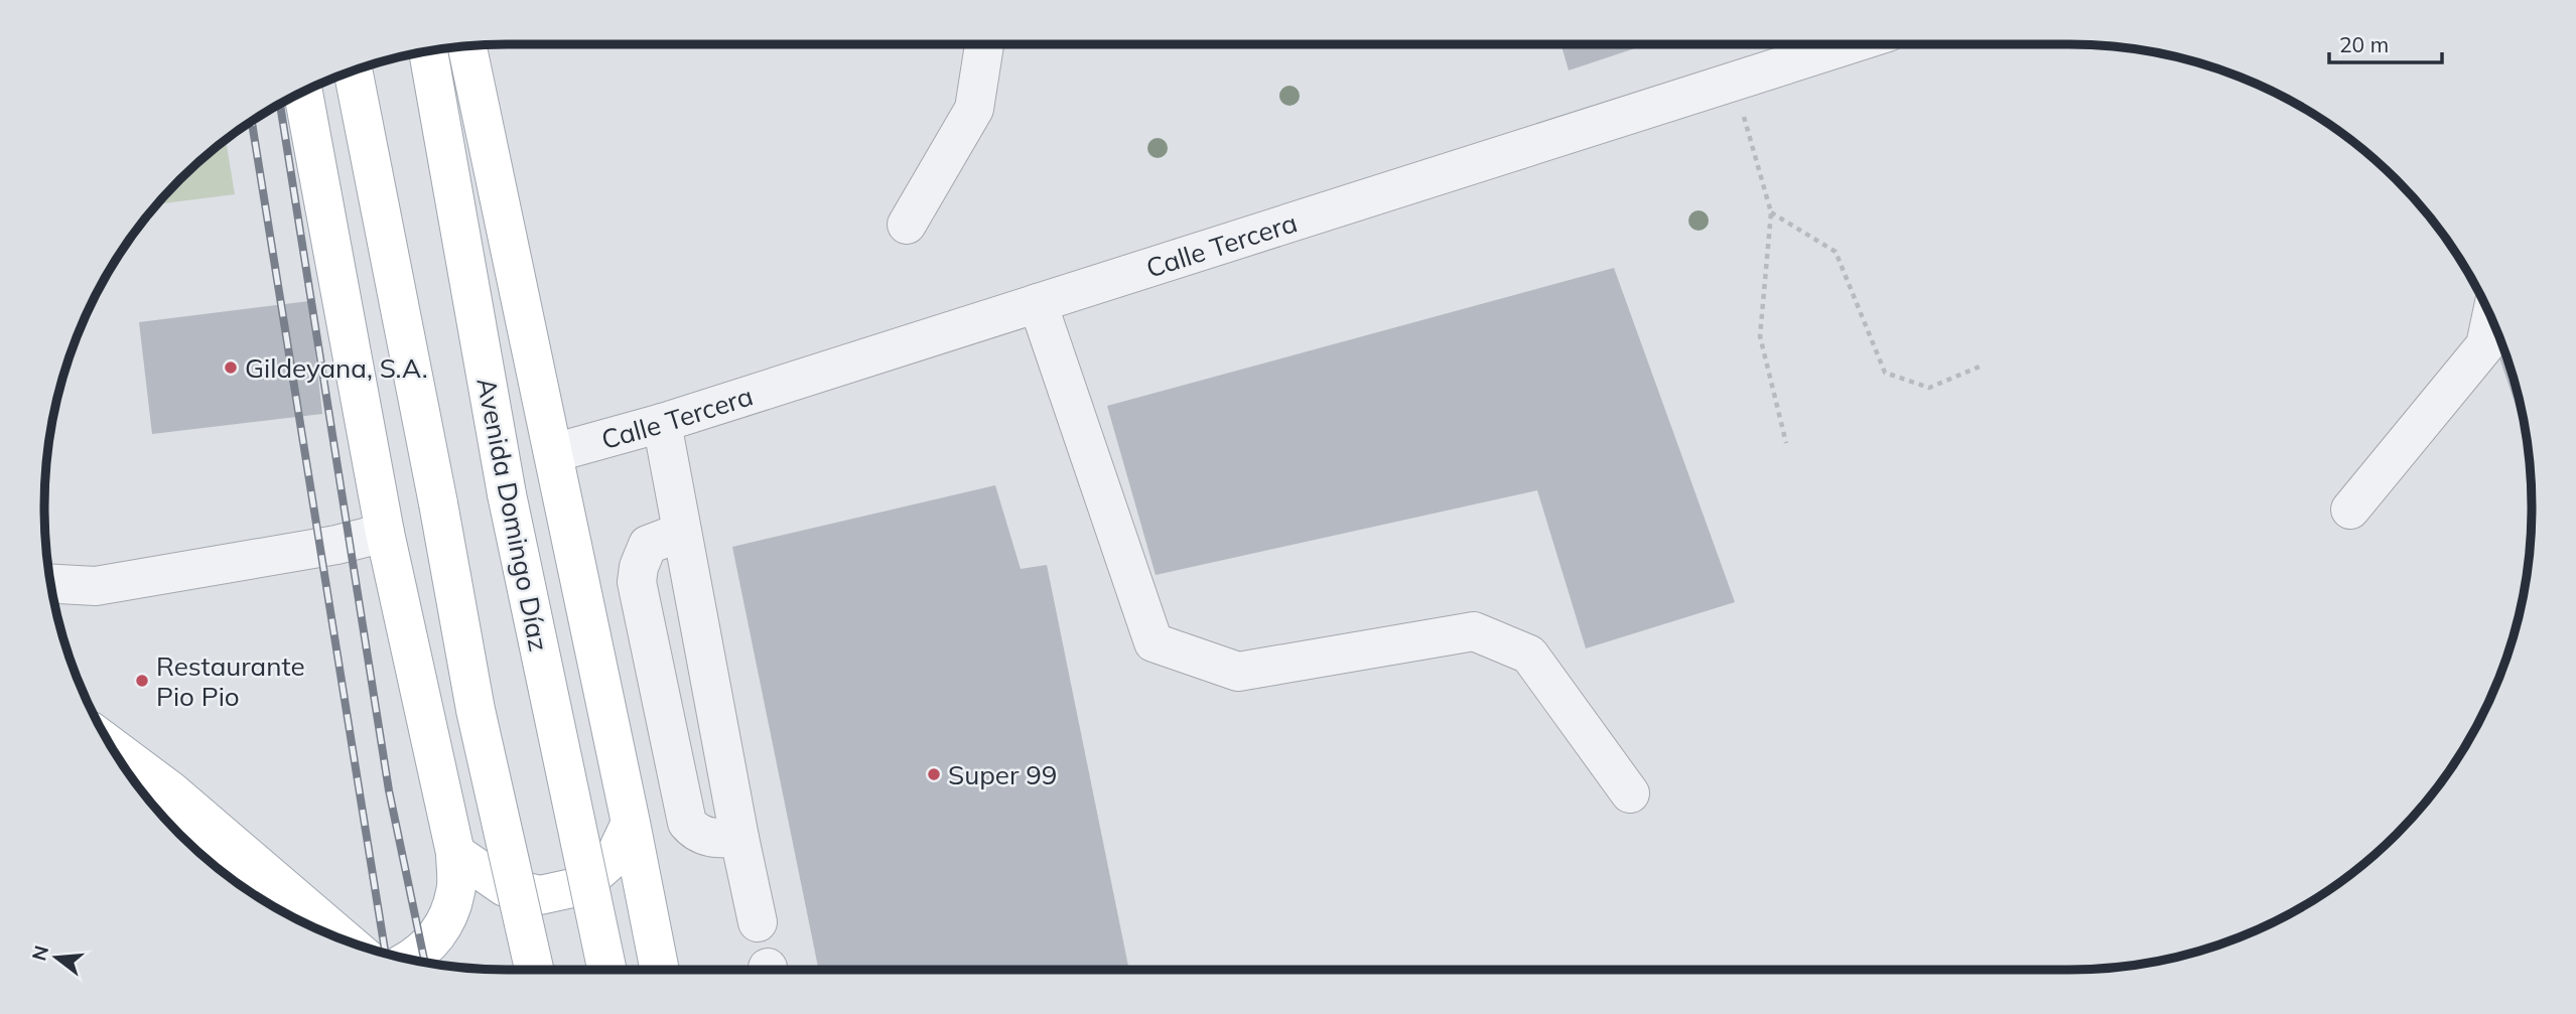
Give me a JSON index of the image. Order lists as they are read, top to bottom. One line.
{"streets":{"main road":["Avenida Domingo Díaz"],"street":["Calle Tercera"]},"places":["Gildeyana, S.A.","Restaurante Pio Pio","Super 99"],"scale_bar":"20 m","north":"left"}
